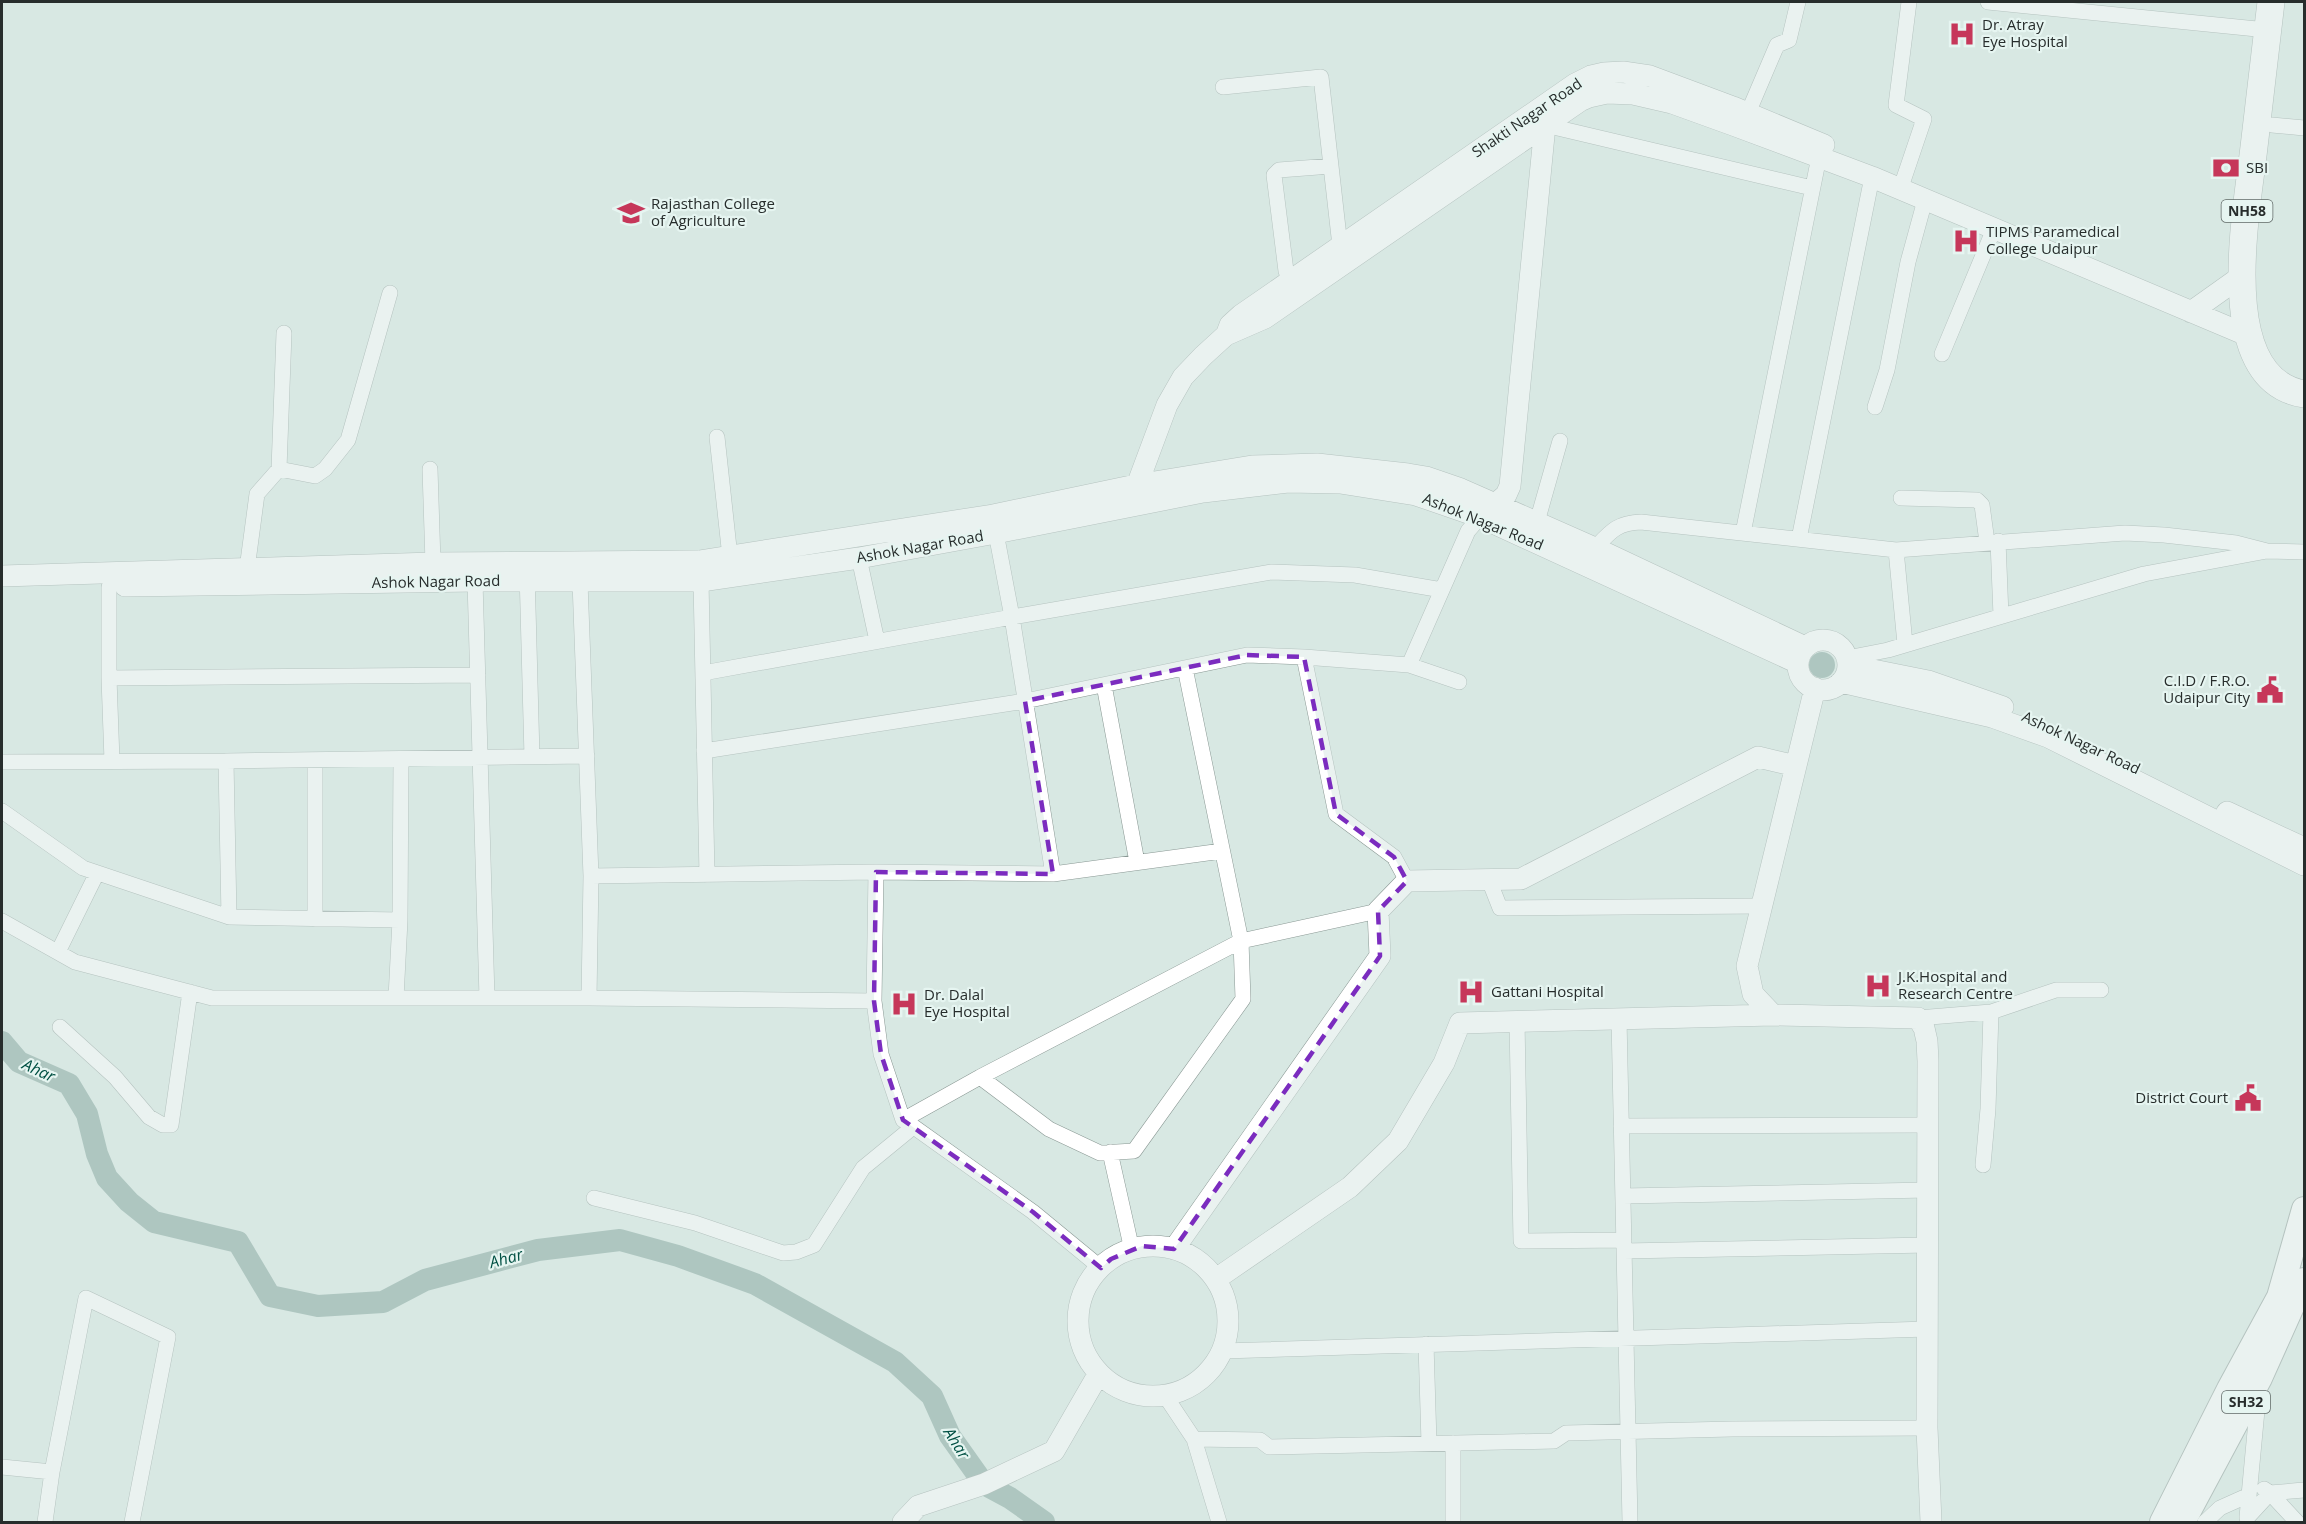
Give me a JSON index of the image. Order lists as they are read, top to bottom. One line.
{"streets":{"highway":["NH58"],"main road":["SH32"],"street":["Shakti Nagar Road","Ashok Nagar Road"]},"crossings":[["Shakti Nagar Road","NH58"],["Shakti Nagar Road","Ashok Nagar Road"]],"water":["Ahar"],"places":{"hospital":["Dr. Atray Eye Hospital","TIPMS Paramedical College Udaipur","J.K.Hospital and Research Centre","Gattani Hospital","Dr. Dalal Eye Hospital"],"bank":["SBI"],"school or university":["Rajasthan College of Agriculture"],"public building":["C.I.D / F.R.O. Udaipur City","District Court"]}}
